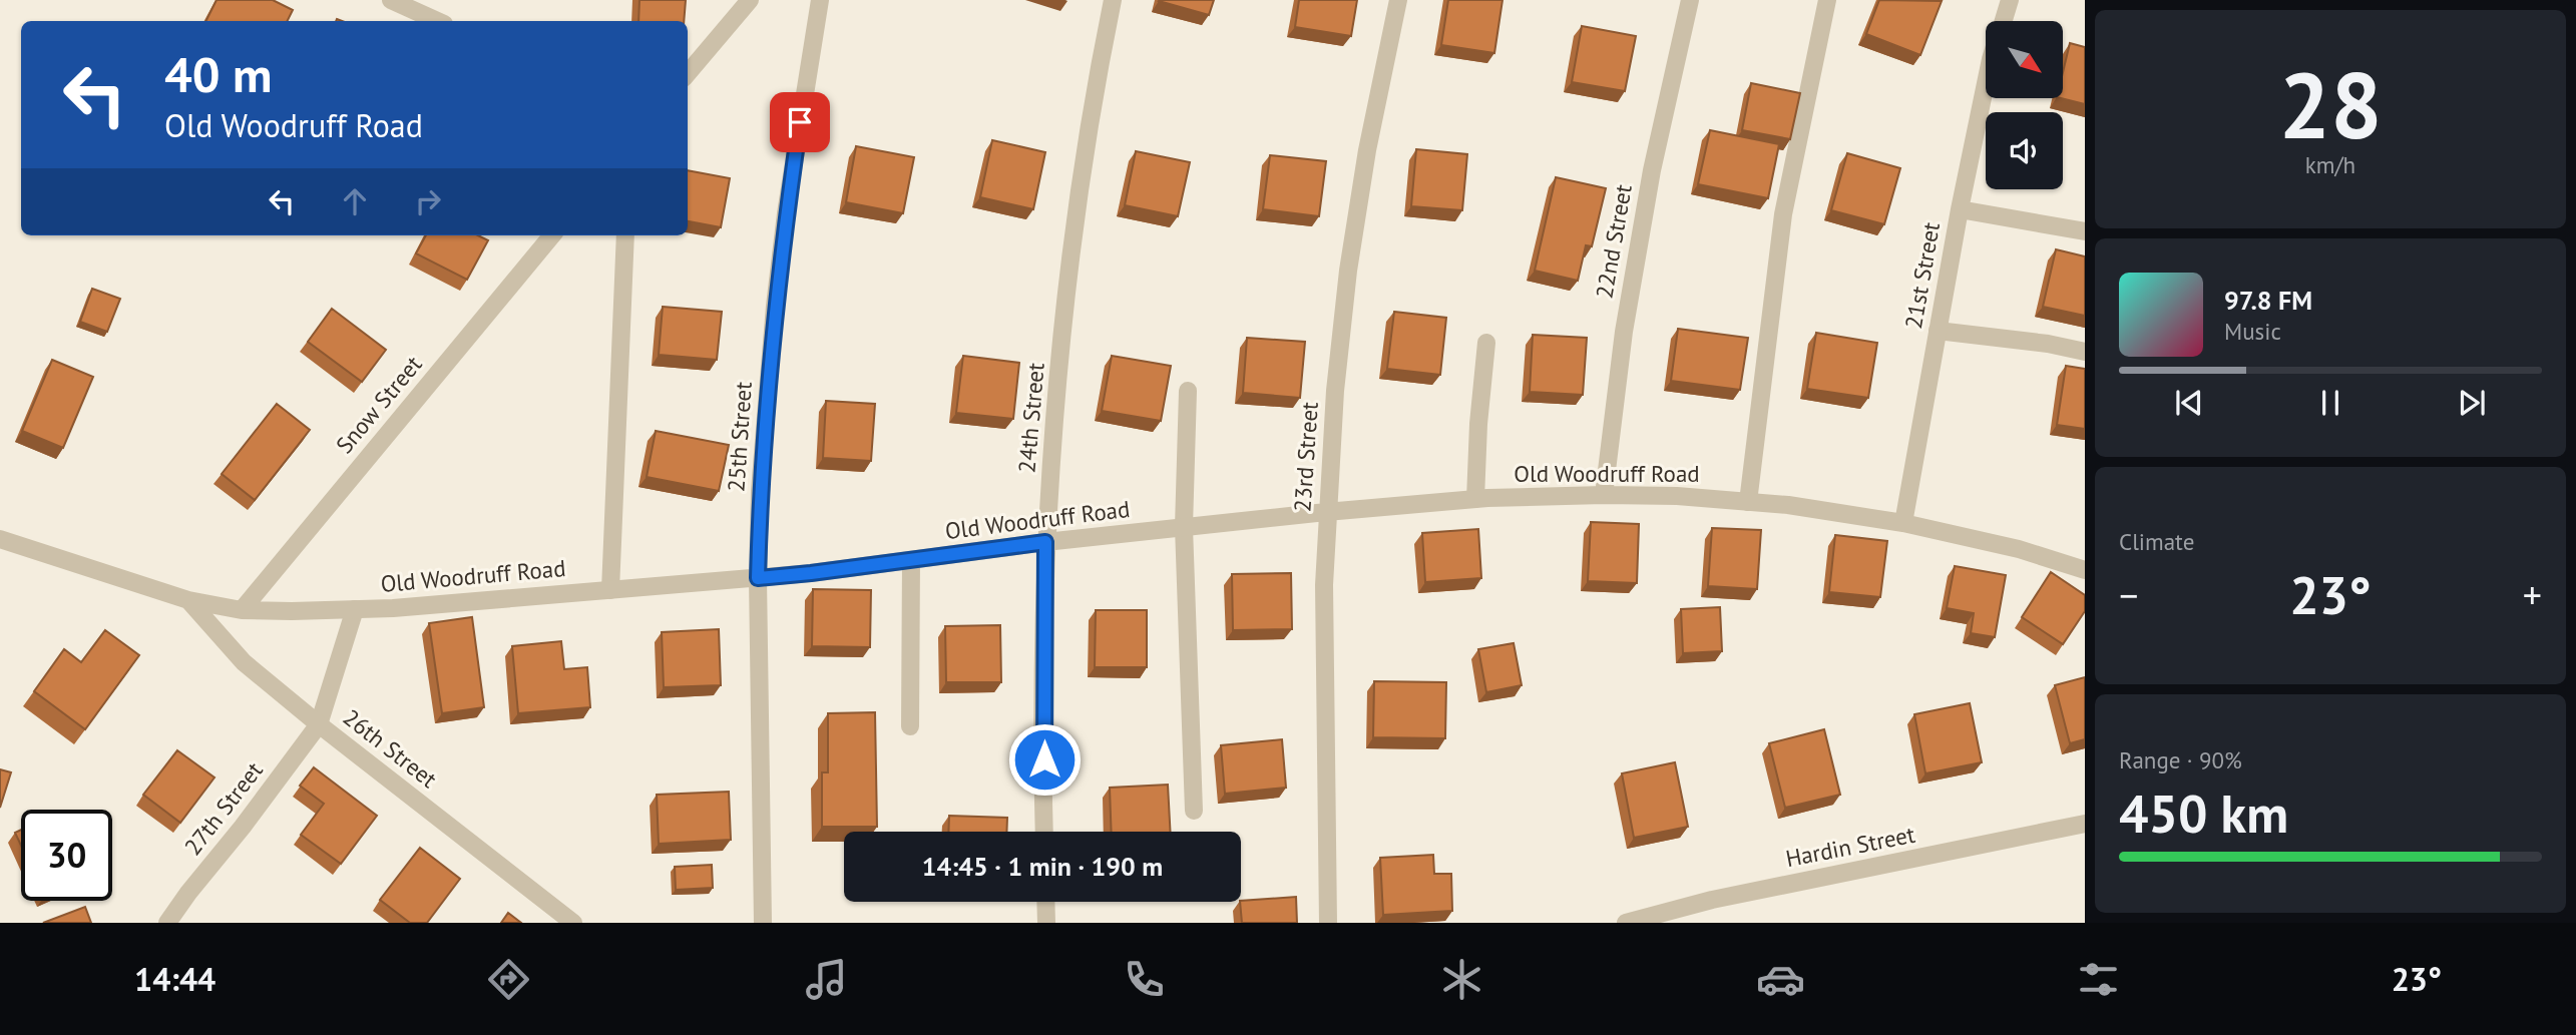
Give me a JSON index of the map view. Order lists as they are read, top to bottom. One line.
{"streets":{"street":["22nd Street","21st Street","Snow Street","24th Street","25th Street","23rd Street","Old Woodruff Road","26th Street","27th Street","Hardin Street"]},"crossings":[["22nd Street","Old Woodruff Road"],["21st Street","Old Woodruff Road"],["Snow Street","Old Woodruff Road"],["24th Street","Old Woodruff Road"],["25th Street","Old Woodruff Road"],["23rd Street","Old Woodruff Road"],["Old Woodruff Road","26th Street"],["Old Woodruff Road","27th Street"],["26th Street","27th Street"]],"north":"bottom right","page":{"tile":[["28","km/h"],"Climate",["Range · 90%","450 km"]],"turn":["40 m","Old Woodruff Road"],"song":["97.8 FM","Music"],"heat":["−","23°","+"],"limit":"30","trip":"14:45 · 1 min · 190 m","tabs":["14:44","23°"]}}
